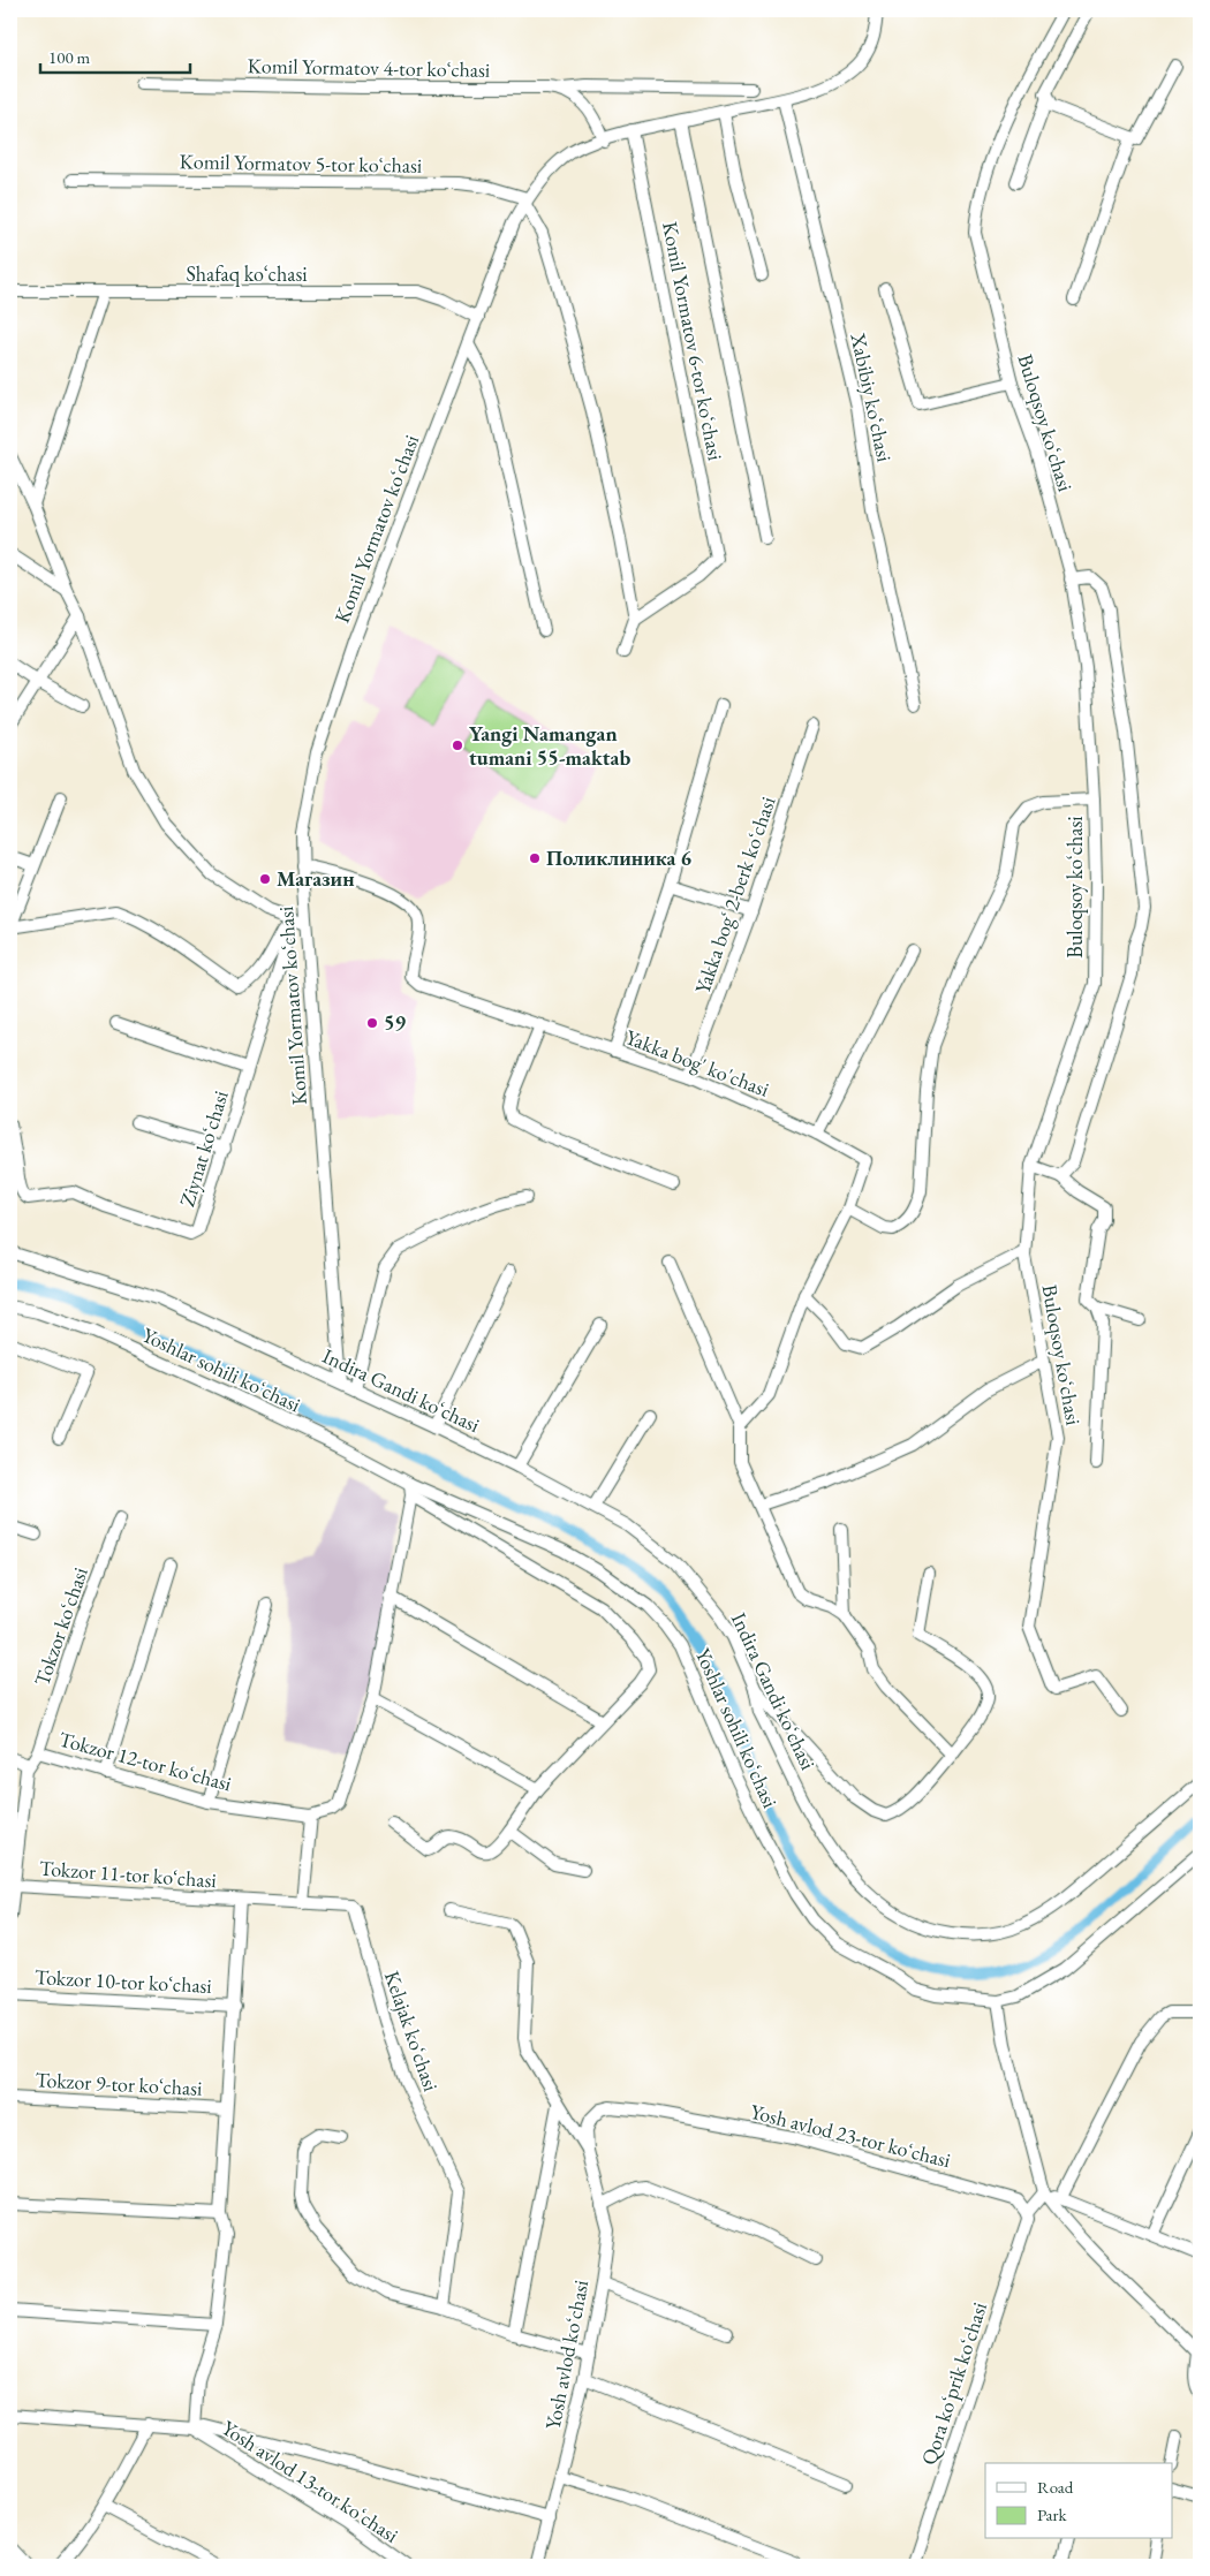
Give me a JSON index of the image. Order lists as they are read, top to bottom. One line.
{"streets":{"street":["Komil Yormatov 4-tor koʻchasi","Komil Yormatov 5-tor koʻchasi","Shafaq koʻchasi","Komil Yormatov 6-tor koʻchasi","Xabibiy koʻchasi","Buloqsoy koʻchasi","Komil Yormatov koʻchasi","Yakka bogʻ 2-berk koʻchasi","Yakka bog' ko'chasi","Ziynat koʻchasi","Yoshlar sohili koʻchasi","Indira Gandi koʻchasi","Tokzor koʻchasi","Tokzor 12-tor koʻchasi","Tokzor 11-tor koʻchasi","Tokzor 10-tor koʻchasi","Kelajak koʻchasi","Tokzor 9-tor koʻchasi","Yosh avlod 23-tor koʻchasi","Yosh avlod koʻchasi","Qora koʻprik koʻchasi","Yosh avlod 13-tor koʻchasi"]},"crossings":[["Komil Yormatov 5-tor koʻchasi","Komil Yormatov koʻchasi"],["Shafaq koʻchasi","Komil Yormatov koʻchasi"],["Komil Yormatov 6-tor koʻchasi","Komil Yormatov koʻchasi"],["Xabibiy koʻchasi","Komil Yormatov koʻchasi"],["Komil Yormatov koʻchasi","Yakka bog' ko'chasi"],["Komil Yormatov koʻchasi","Indira Gandi koʻchasi"],["Yakka bogʻ 2-berk koʻchasi","Yakka bog' ko'chasi"],["Tokzor koʻchasi","Tokzor 12-tor koʻchasi"],["Tokzor 11-tor koʻchasi","Kelajak koʻchasi"],["Yosh avlod 23-tor koʻchasi","Yosh avlod koʻchasi"],["Yosh avlod 23-tor koʻchasi","Qora koʻprik koʻchasi"]],"places":["Yangi Namangan tumani 55-maktab","Поликлиника 6","Магазин","59"],"legend":["Road","Park"],"scale_bar":"100 m"}
